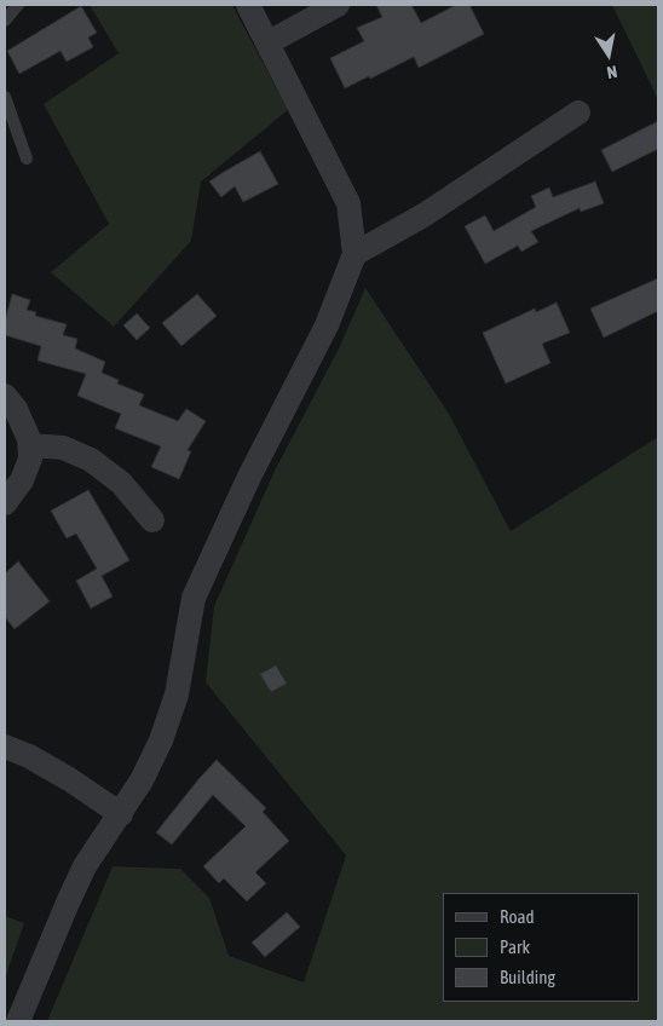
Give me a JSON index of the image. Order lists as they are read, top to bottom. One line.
{"legend":["Road","Park","Building"],"north":"bottom"}
